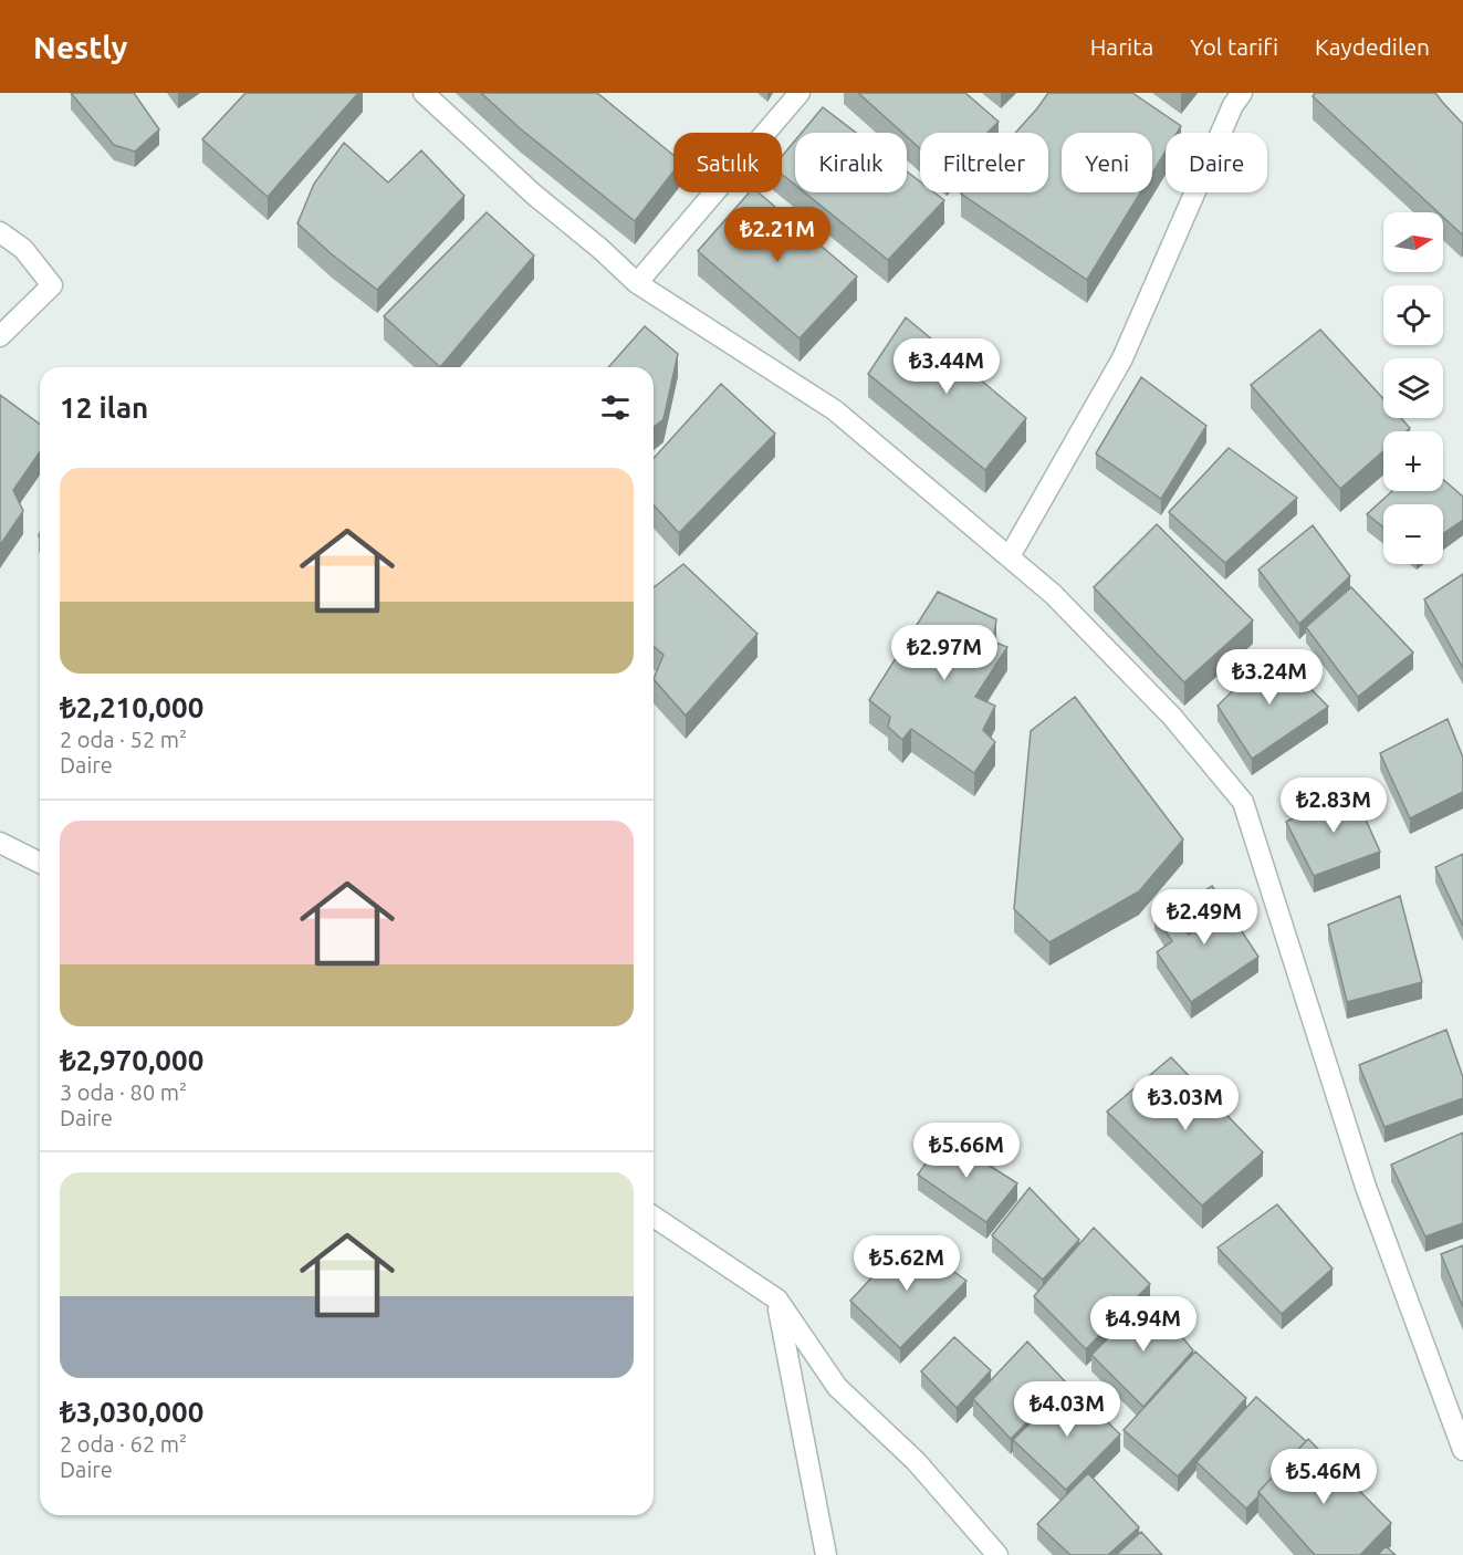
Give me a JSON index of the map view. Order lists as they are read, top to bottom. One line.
{"north":"right","page":{"header":"Nestly","nav":["Harita","Yol tarifi","Kaydedilen"],"chip":["Satılık","Kiralık","Filtreler","Yeni","Daire"],"price":["₺2.21M","₺3.44M","₺2.97M","₺3.24M","₺2.83M","₺2.49M","₺3.03M","₺5.66M","₺5.62M","₺4.94M","₺4.03M","₺5.46M"],"map_buttons":["+","−"],"heading":"12 ilan","list":[{"name":"₺2,210,000","note":"2 oda · 52 m² · Daire"},{"name":"₺2,970,000","note":"3 oda · 80 m² · Daire"},{"name":"₺3,030,000","note":"2 oda · 62 m² · Daire"}]}}
